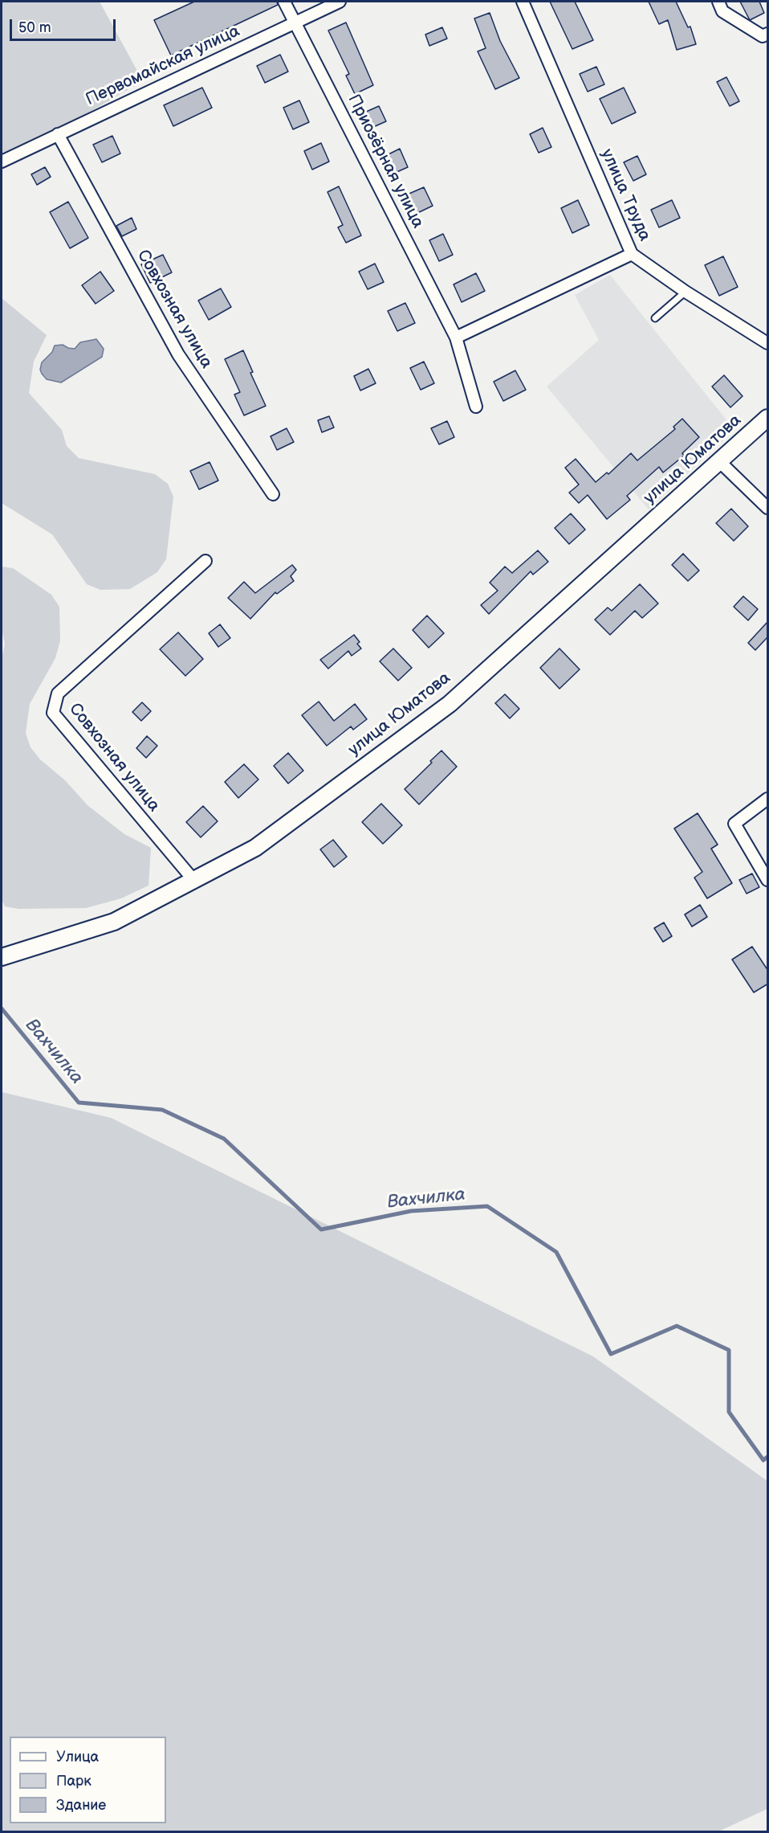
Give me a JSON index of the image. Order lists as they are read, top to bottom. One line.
{"streets":{"main road":["улица Юматова"],"street":["Первомайская улица","Приозёрная улица","улица Труда","Совхозная улица"]},"crossings":[["Первомайская улица","Приозёрная улица"],["Первомайская улица","Совхозная улица"],["Совхозная улица","улица Юматова"]],"water":["Вахчилка"],"legend":["Улица","Парк","Здание"],"scale_bar":"50 m"}
